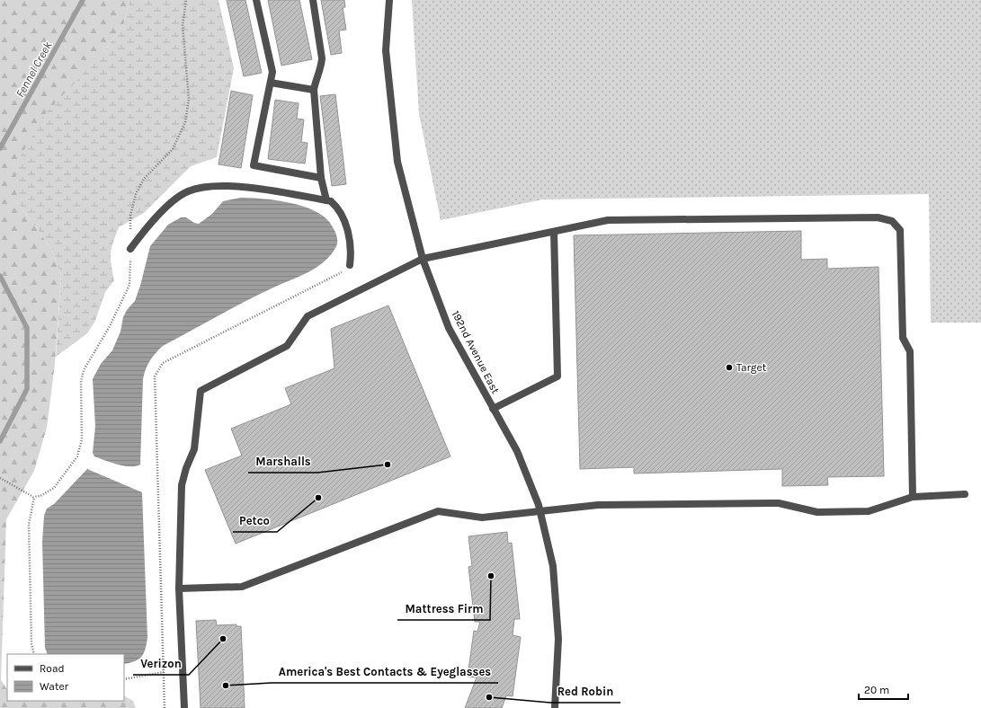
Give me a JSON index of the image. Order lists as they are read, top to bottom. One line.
{"streets":{"street":["192nd Avenue East"]},"water":["Fennel Creek"],"places":["Target","Marshalls","Petco","Mattress Firm","Verizon","America's Best Contacts & Eyeglasses","Red Robin"],"legend":["Road","Water"],"scale_bar":"20 m"}
